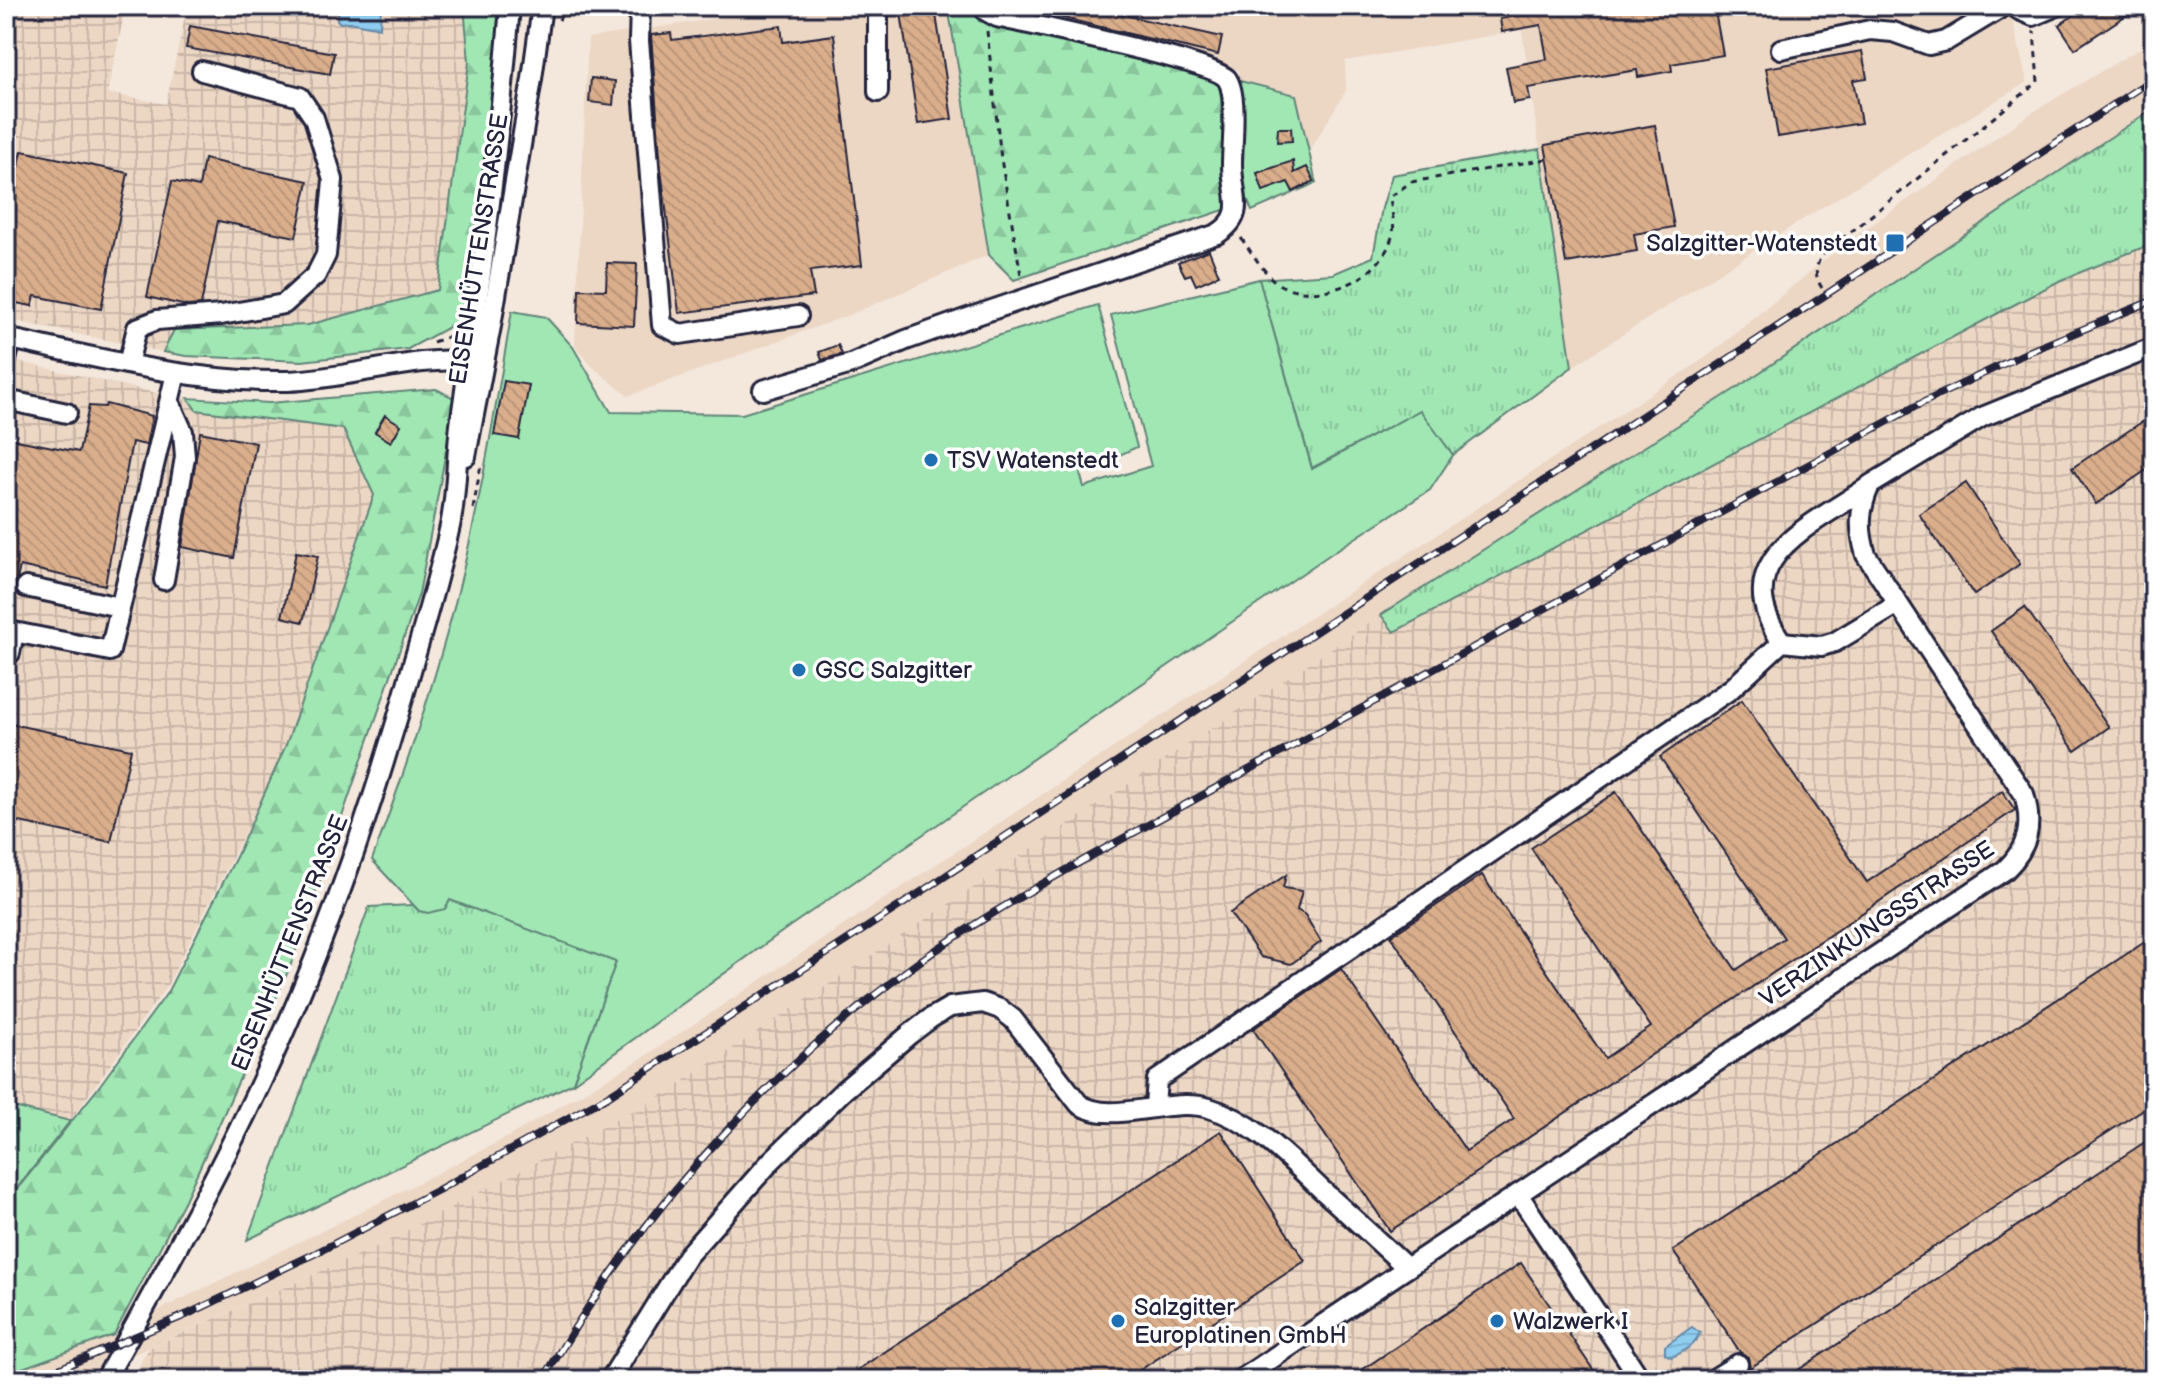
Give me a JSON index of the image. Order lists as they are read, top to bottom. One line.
{"streets":{"street":["EISENHÜTTENSTRASSE","VERZINKUNGSSTRASSE"]},"places":{"transit":["Salzgitter-Watenstedt"],"other":["TSV Watenstedt","GSC Salzgitter","Salzgitter Europlatinen GmbH","Walzwerk I"]}}
